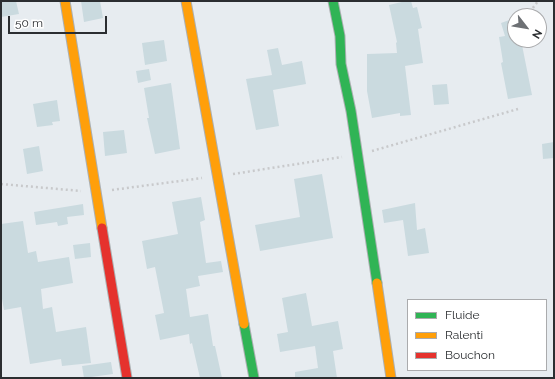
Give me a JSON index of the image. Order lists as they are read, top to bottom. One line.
{"legend":["Fluide","Ralenti","Bouchon"],"scale_bar":"50 m","north":"bottom right"}
